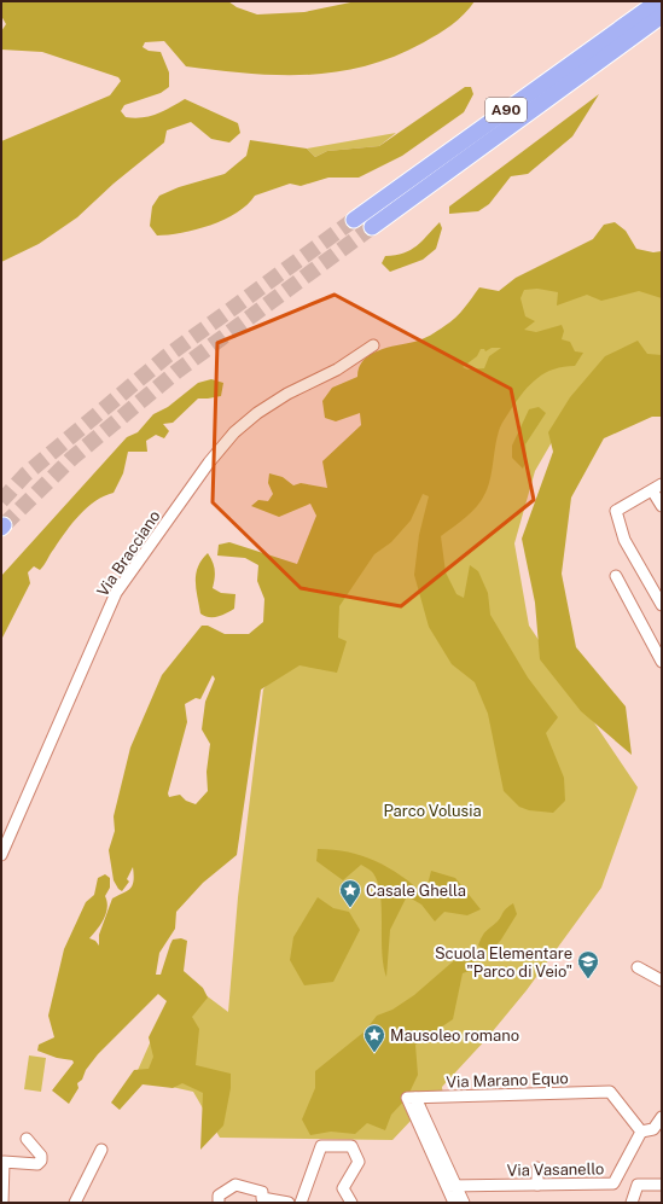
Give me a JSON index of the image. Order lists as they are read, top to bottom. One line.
{"streets":{"highway":["A90"],"street":["Via Bracciano","Via Marano Equo","Via Vasanello"]},"crossings":[["Via Marano Equo","Via Vasanello"]],"parks":["Parco Volusia"],"places":{"place":["Casale Ghella","Mausoleo romano"],"school or university":["Scuola Elementare \"Parco di Veio\""]}}
